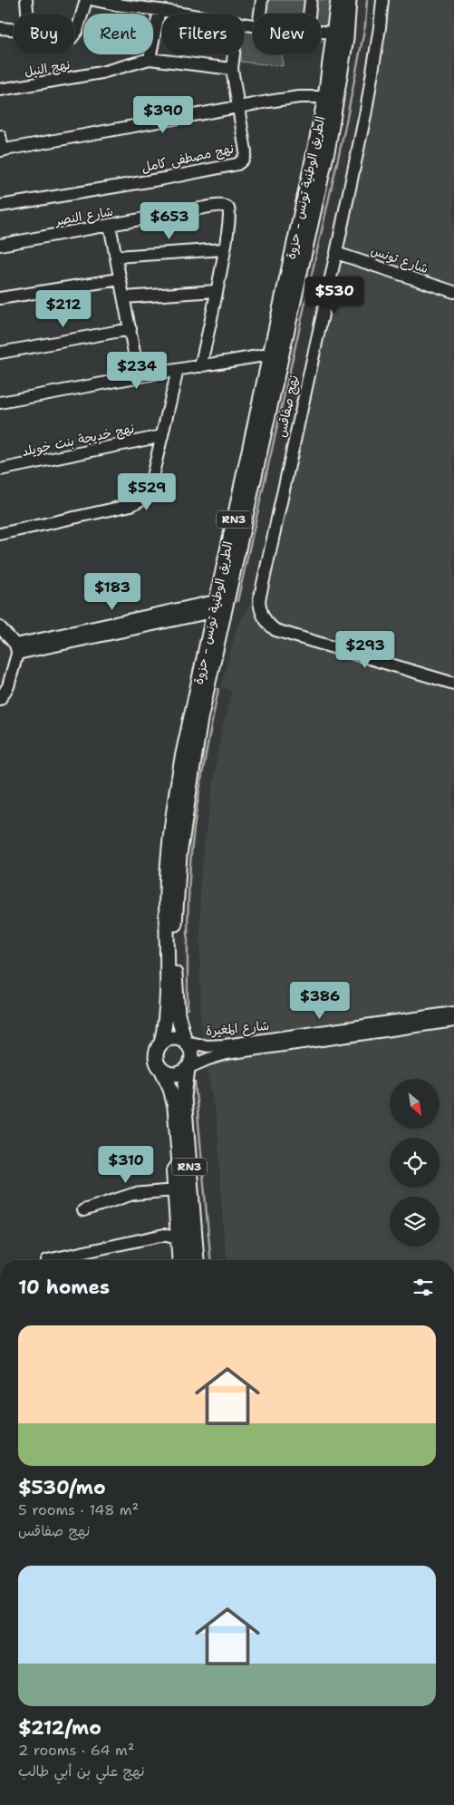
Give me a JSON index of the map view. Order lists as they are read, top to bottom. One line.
{"streets":{"main road":["الطريق الوطنية تونس - حزوة","RN3"],"street":["نهج النيل","نهج مصطفى كامل","شارع النصر","شارع تونس","نهج صفاقس","نهج خديجة بنت خويلد","شارع المغيرة"]},"crossings":[["نهج النيل","نهج مصطفى كامل"],["الطريق الوطنية تونس - حزوة","RN3"],["الطريق الوطنية تونس - حزوة","شارع المغيرة"],["شارع تونس","نهج صفاقس"],["RN3","شارع المغيرة"]],"north":"bottom right","page":{"chip":["Buy","Rent","Filters","New"],"price":["$390","$653","$530","$212","$234","$529","$183","$293","$386","$310"],"heading":"10 homes","list":[{"name":"$530/mo","note":"5 rooms · 148 m² · نهج صفاقس"},{"name":"$212/mo","note":"2 rooms · 64 m² · نهج علي بن أبي طالب"}]}}
